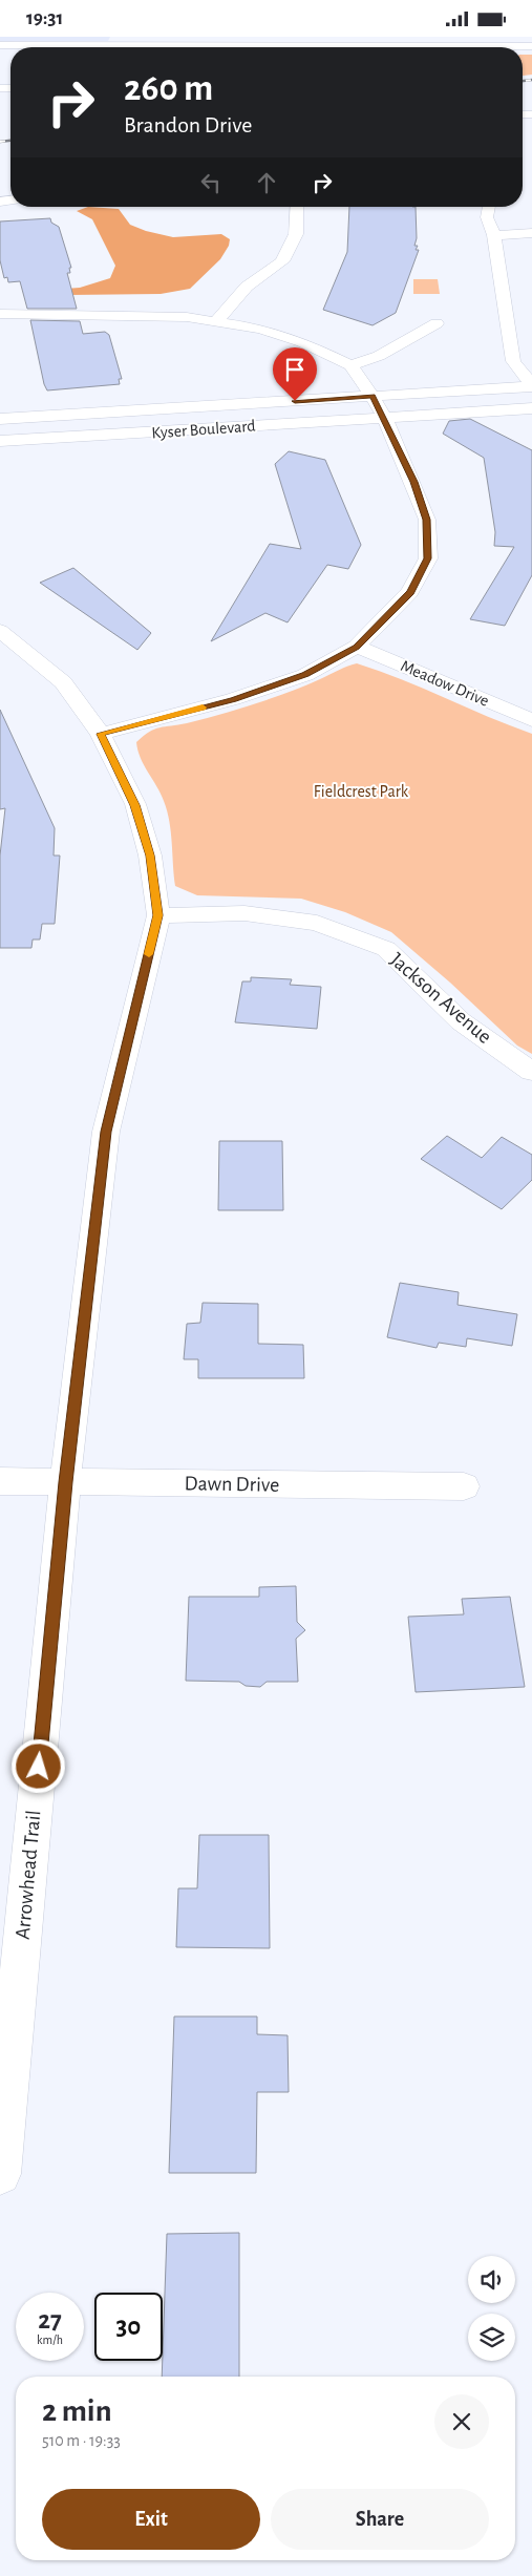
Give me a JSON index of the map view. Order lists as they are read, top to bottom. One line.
{"streets":{"street":["Kyser Boulevard","Meadow Drive","Jackson Avenue","Dawn Drive","Arrowhead Trail"]},"crossings":[["Jackson Avenue","Arrowhead Trail"],["Dawn Drive","Arrowhead Trail"]],"parks":["Fieldcrest Park"],"page":{"status":"19:31","turn":["260 m","Brandon Drive"],"speed":"27 km/h","limit":"30","heading":["2 min","510 m · 19:33"],"buttons":["Exit","Share"]}}
